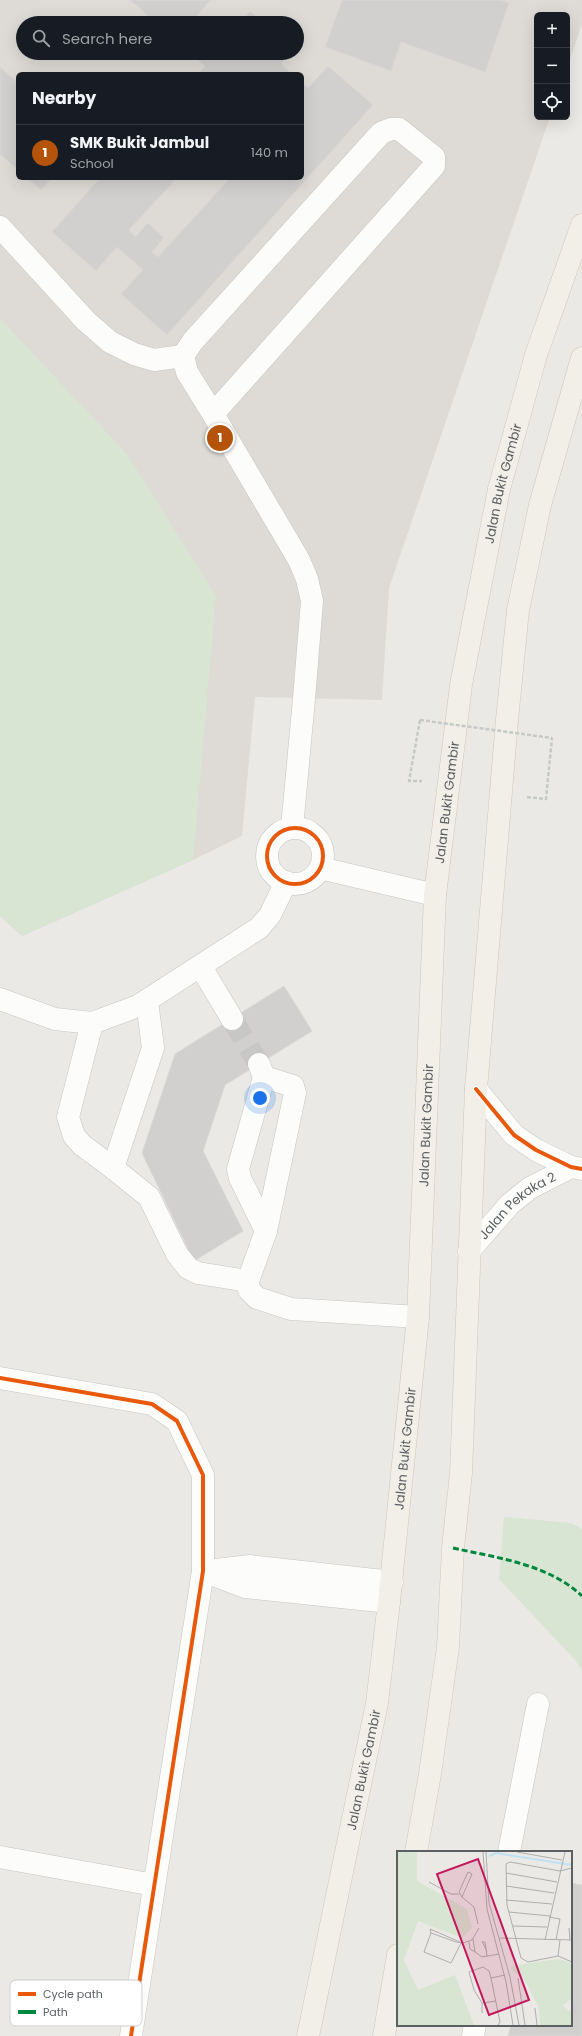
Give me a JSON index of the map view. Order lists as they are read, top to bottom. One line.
{"streets":{"main road":["Jalan Bukit Gambir"],"street":["Jalan Pekaka 2"]},"legend":["Cycle path","Path"],"page":{"map_buttons":["+","−"],"search":"Search here","heading":"Nearby","list":[{"mark":"1","name":"SMK Bukit Jambul","note":"School","value":"140 m"}],"pins":"1"}}
